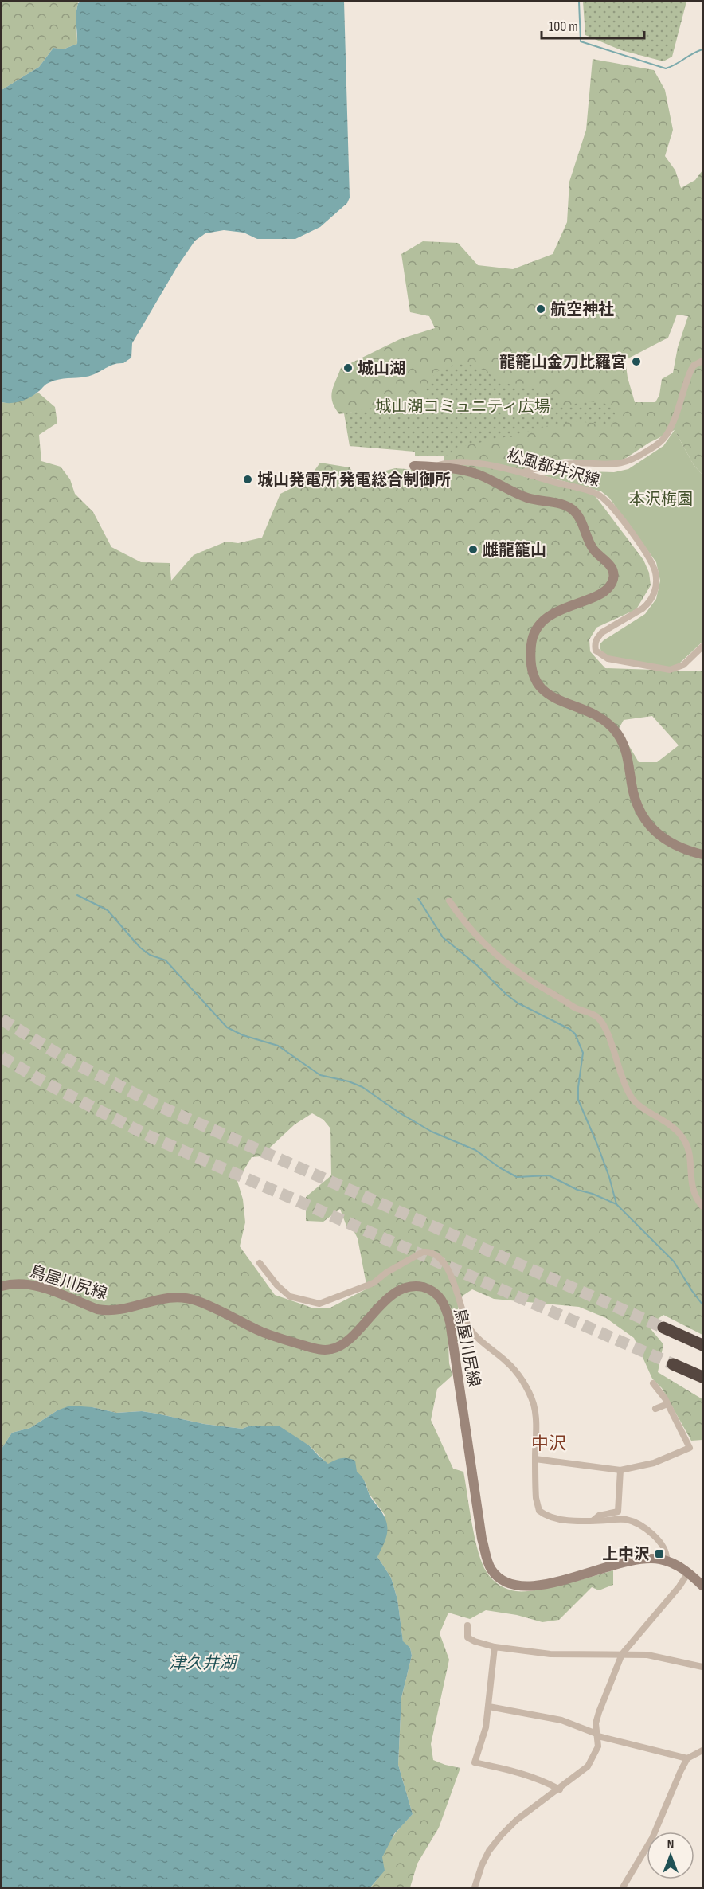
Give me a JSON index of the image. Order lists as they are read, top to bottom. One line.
{"streets":{"main road":["松風都井沢線","鳥屋川尻線"]},"districts":["中沢"],"water":["津久井湖"],"parks":["城山湖コミュニティ広場","本沢梅園"],"places":{"other":["航空神社","龍籠山金刀比羅宮","城山湖","城山発電所 発電総合制御所","雌龍籠山"],"transit":["上中沢"]},"scale_bar":"100 m","north":"top"}
